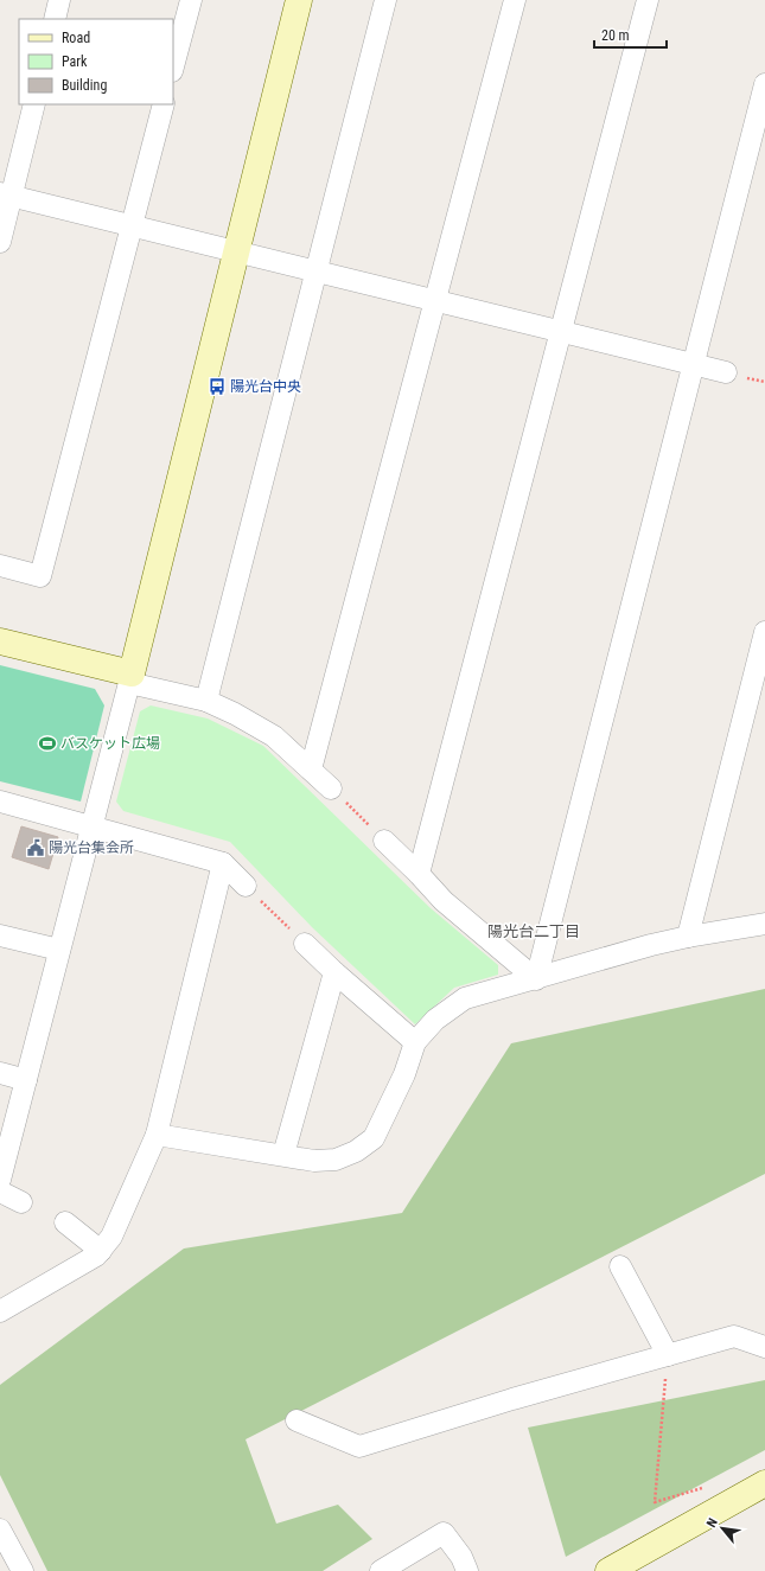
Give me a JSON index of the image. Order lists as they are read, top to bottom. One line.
{"districts":["陽光台二丁目"],"places":{"bus stop":["陽光台中央"],"sports":["バスケット広場"],"public building":["陽光台集会所"]},"legend":["Road","Park","Building"],"scale_bar":"20 m","north":"top left"}
